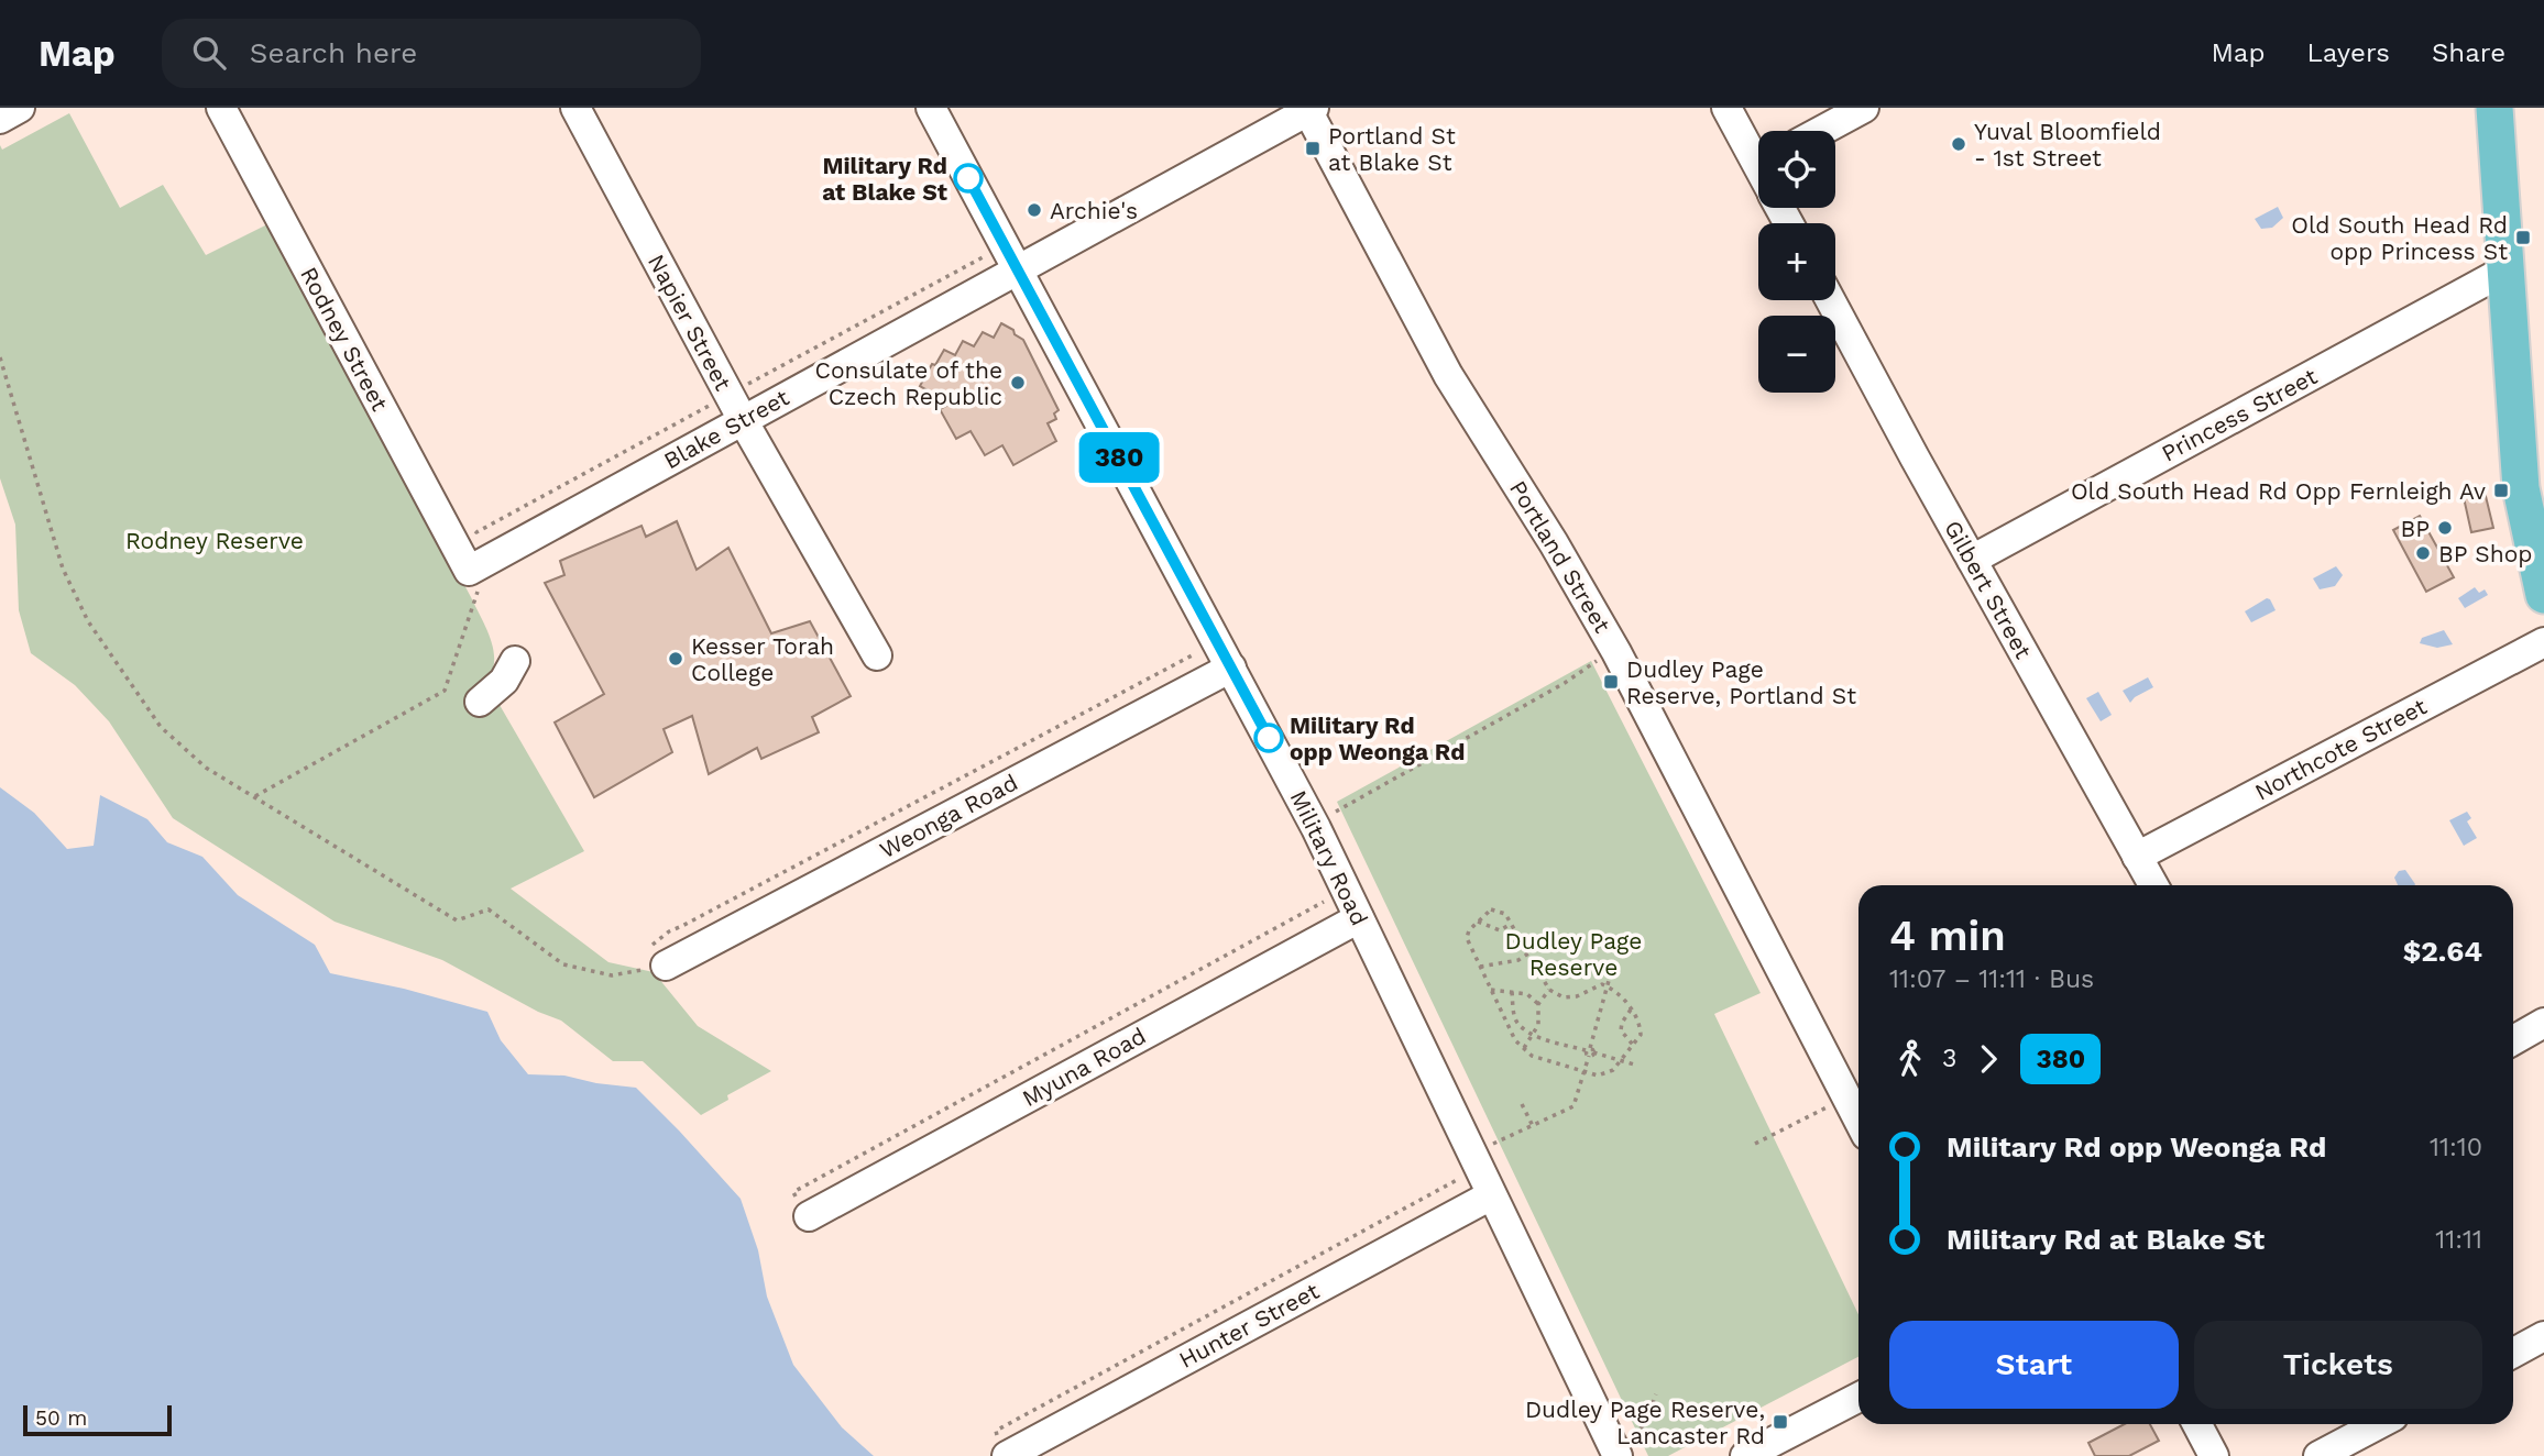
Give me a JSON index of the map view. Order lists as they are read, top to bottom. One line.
{"streets":{"street":["Napier Street","Rodney Street","Princess Street","Blake Street","Portland Street","Gilbert Street","Northcote Street","Weonga Road","Military Road","Myuna Road","Hunter Street"]},"crossings":[["Napier Street","Blake Street"],["Rodney Street","Blake Street"],["Princess Street","Gilbert Street"],["Blake Street","Portland Street"],["Blake Street","Military Road"],["Gilbert Street","Northcote Street"],["Weonga Road","Military Road"],["Military Road","Myuna Road"],["Military Road","Hunter Street"]],"parks":["Rodney Reserve","Dudley Page Reserve"],"places":{"other":["Yuval Bloomfield - 1st Street","Military Rd at Blake St","Archie's","Consulate of the Czech Republic","BP","BP Shop","Kesser Torah College","Military Rd opp Weonga Rd"],"transit":["Portland St at Blake St","Old South Head Rd opp Princess St","Old South Head Rd Opp Fernleigh Av","Dudley Page Reserve, Portland St","Dudley Page Reserve, Lancaster Rd"]},"lines":["bus line 380"],"scale_bar":"50 m","page":{"header":"Map","search":"Search here","nav":["Map","Layers","Share"],"on_map":"380","map_buttons":["+","−"],"heading":["4 min","11:07 – 11:11 · Bus","$2.64"],"legs":["3","380"],"list":[{"name":"Military Rd opp Weonga Rd","value":"11:10"},{"name":"Military Rd at Blake St","value":"11:11"}],"buttons":["Start","Tickets"],"scale":"50 m"}}
